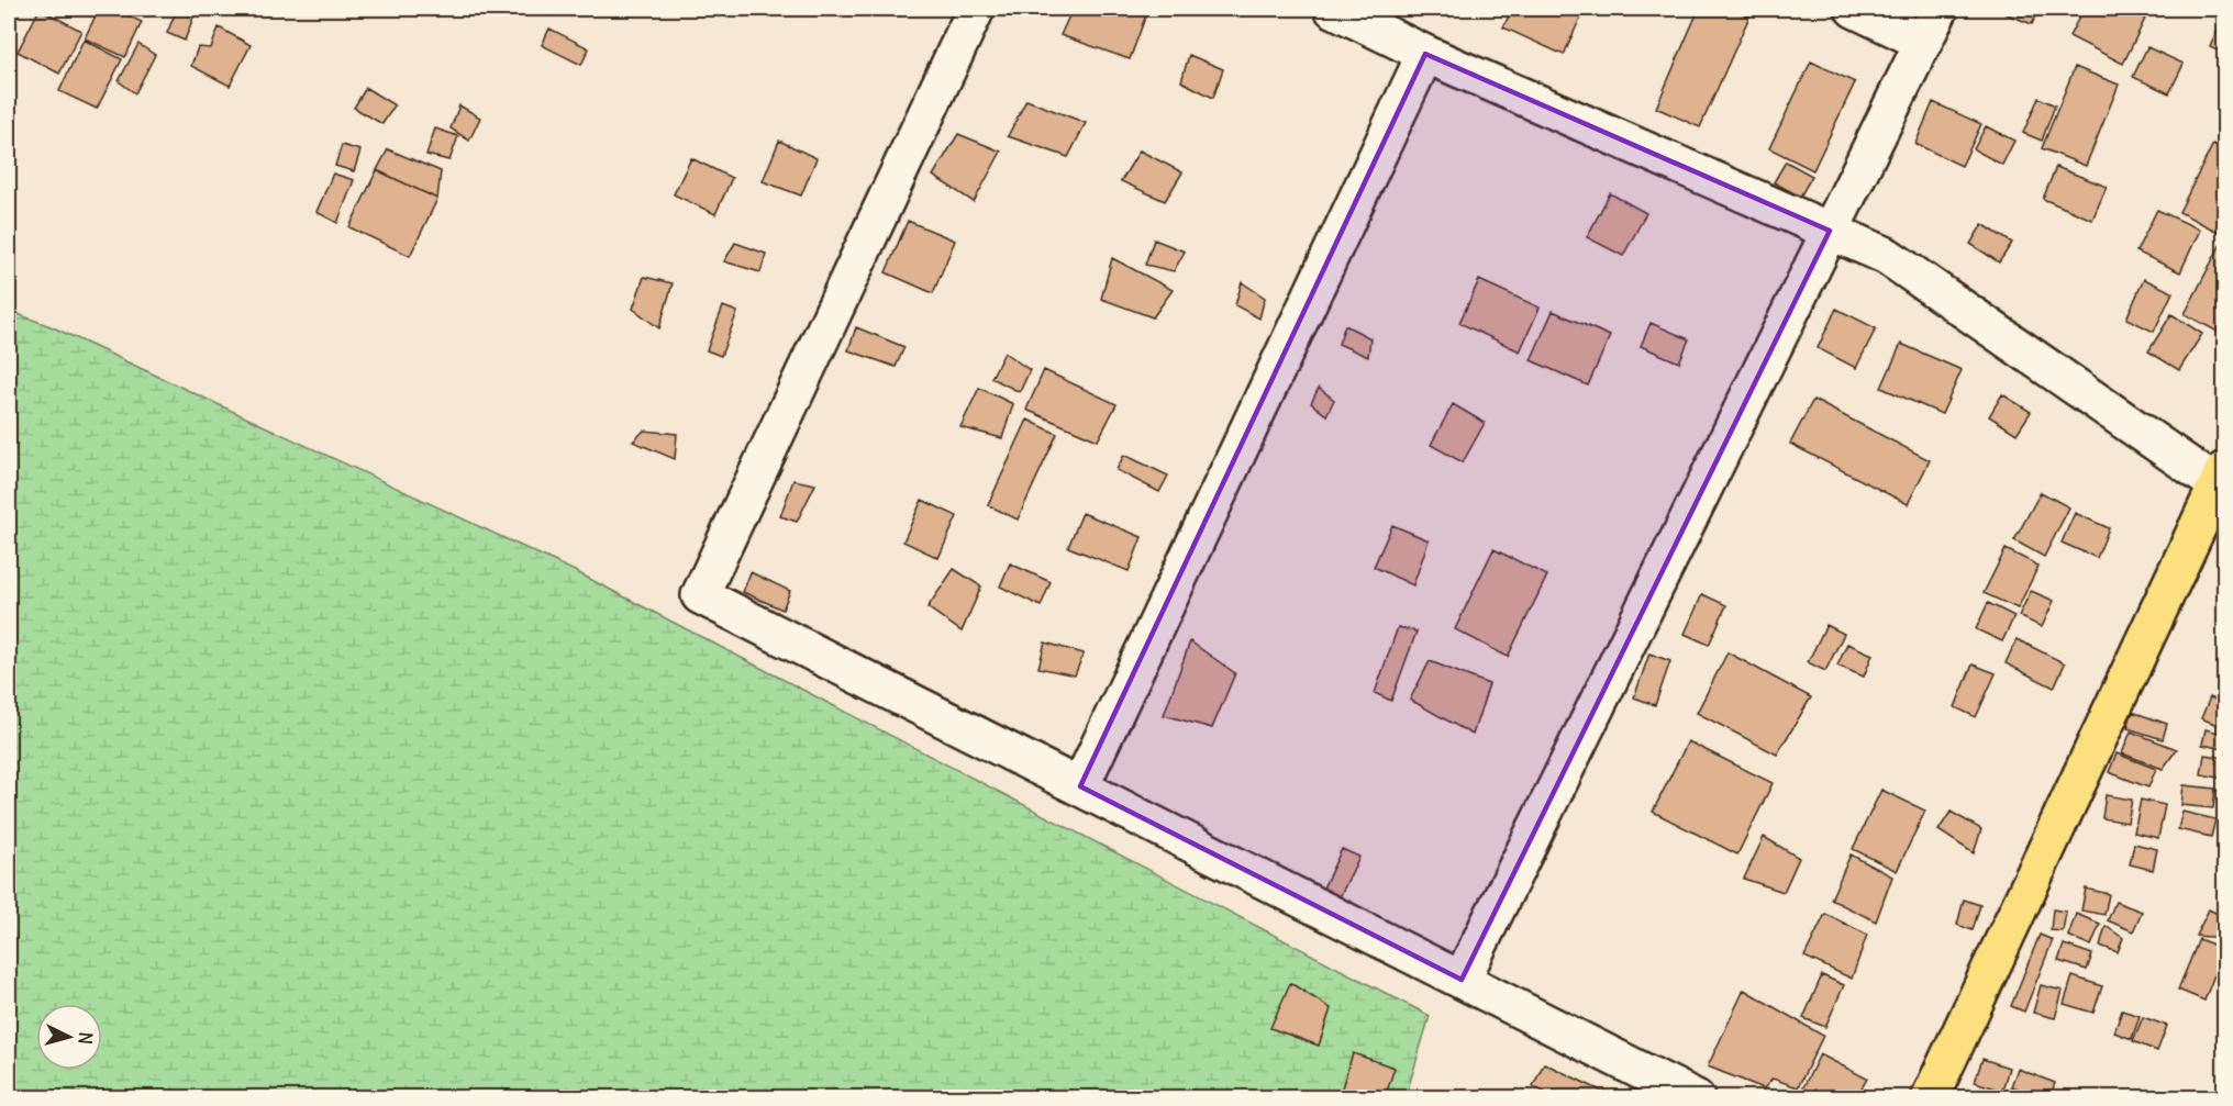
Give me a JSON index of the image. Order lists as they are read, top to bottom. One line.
{"north":"right"}
